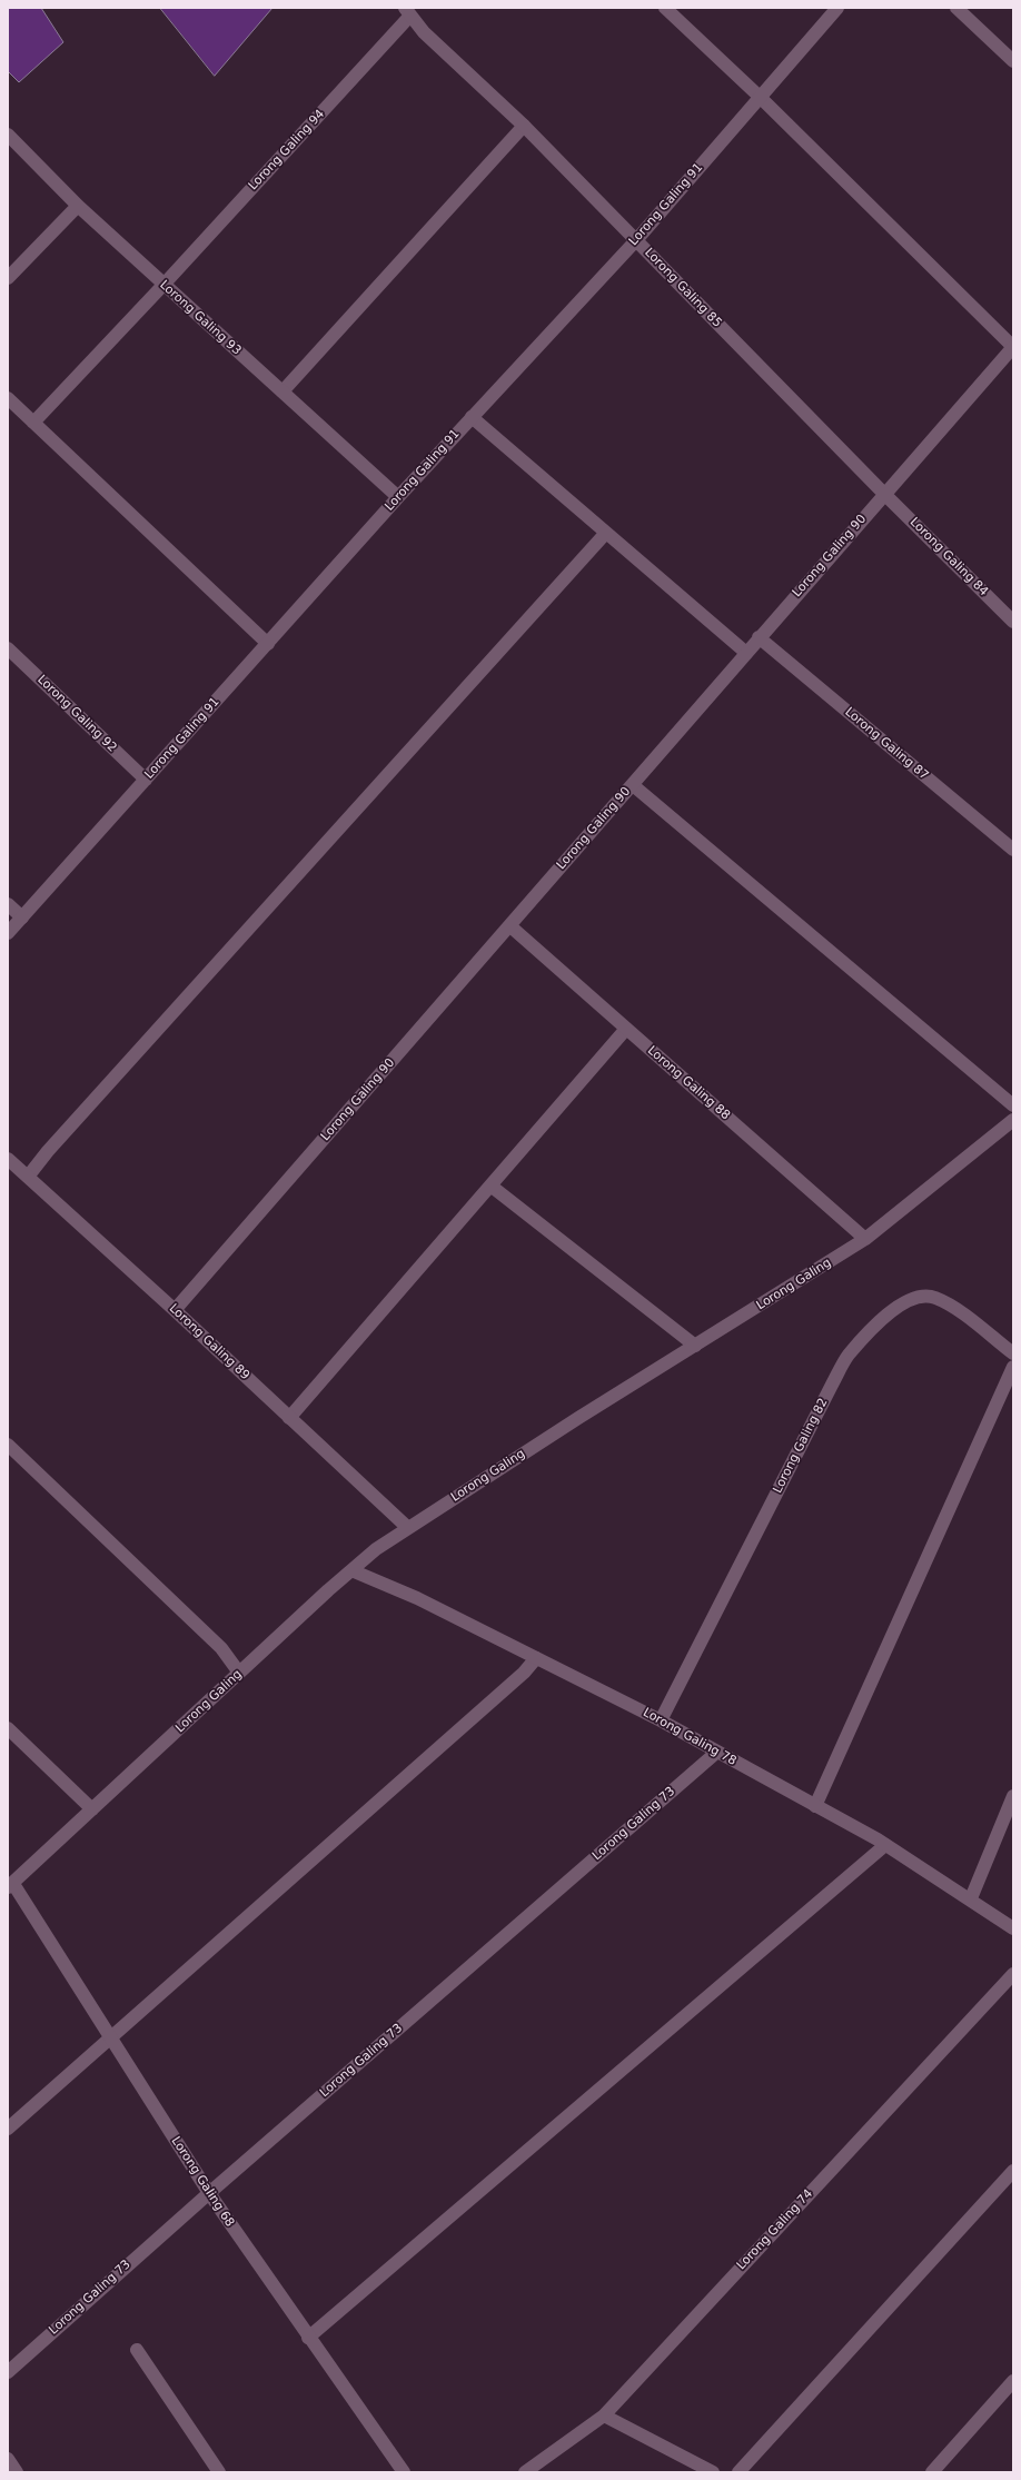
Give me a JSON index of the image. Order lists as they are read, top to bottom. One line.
{"streets":{"street":["Lorong Galing 94","Lorong Galing 91","Lorong Galing 85","Lorong Galing 93","Lorong Galing 90","Lorong Galing 84","Lorong Galing 92","Lorong Galing 87","Lorong Galing 88","Lorong Galing","Lorong Galing 89","Lorong Galing 82","Lorong Galing 78","Lorong Galing 73","Lorong Galing 68","Lorong Galing 74"]},"crossings":[["Lorong Galing 94","Lorong Galing 85"],["Lorong Galing 94","Lorong Galing 93"],["Lorong Galing 91","Lorong Galing 85"],["Lorong Galing 91","Lorong Galing 93"],["Lorong Galing 91","Lorong Galing 92"],["Lorong Galing 85","Lorong Galing 90"],["Lorong Galing 85","Lorong Galing 84"],["Lorong Galing 90","Lorong Galing 84"],["Lorong Galing 90","Lorong Galing 87"],["Lorong Galing 90","Lorong Galing 88"],["Lorong Galing 90","Lorong Galing 89"],["Lorong Galing 88","Lorong Galing"],["Lorong Galing","Lorong Galing 89"],["Lorong Galing","Lorong Galing 78"],["Lorong Galing","Lorong Galing 68"],["Lorong Galing 82","Lorong Galing 78"],["Lorong Galing 78","Lorong Galing 73"],["Lorong Galing 73","Lorong Galing 68"]]}
